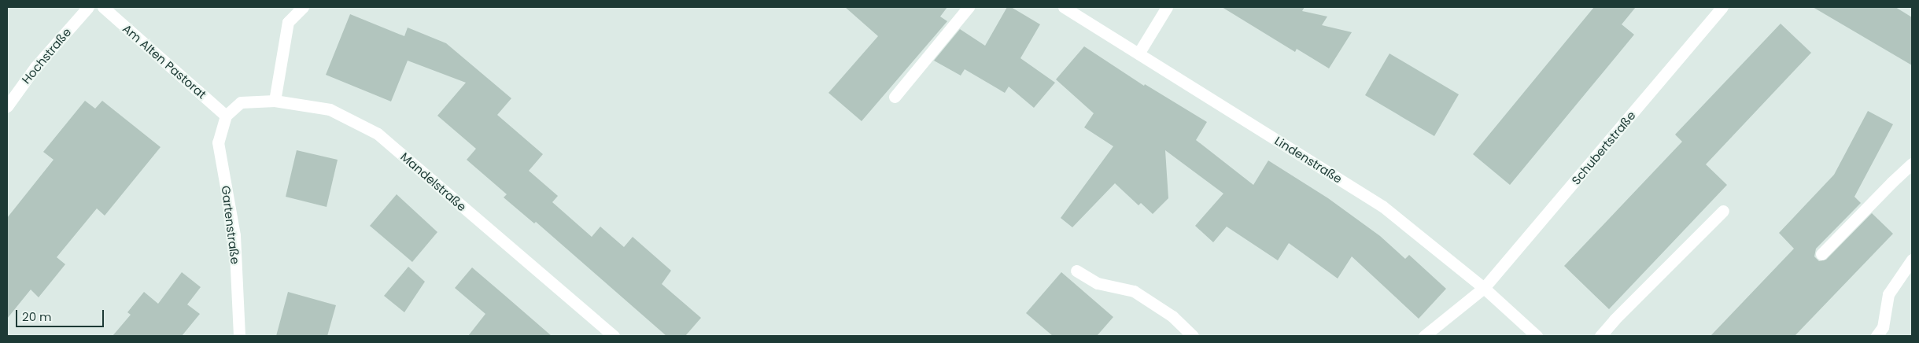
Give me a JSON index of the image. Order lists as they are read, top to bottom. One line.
{"streets":{"street":["Hochstraße","Am Alten Pastorat","Schubertstraße","Lindenstraße","Mandelstraße","Gartenstraße"]},"crossings":[["Am Alten Pastorat","Mandelstraße"],["Am Alten Pastorat","Gartenstraße"],["Schubertstraße","Lindenstraße"],["Mandelstraße","Gartenstraße"]],"scale_bar":"20 m"}
